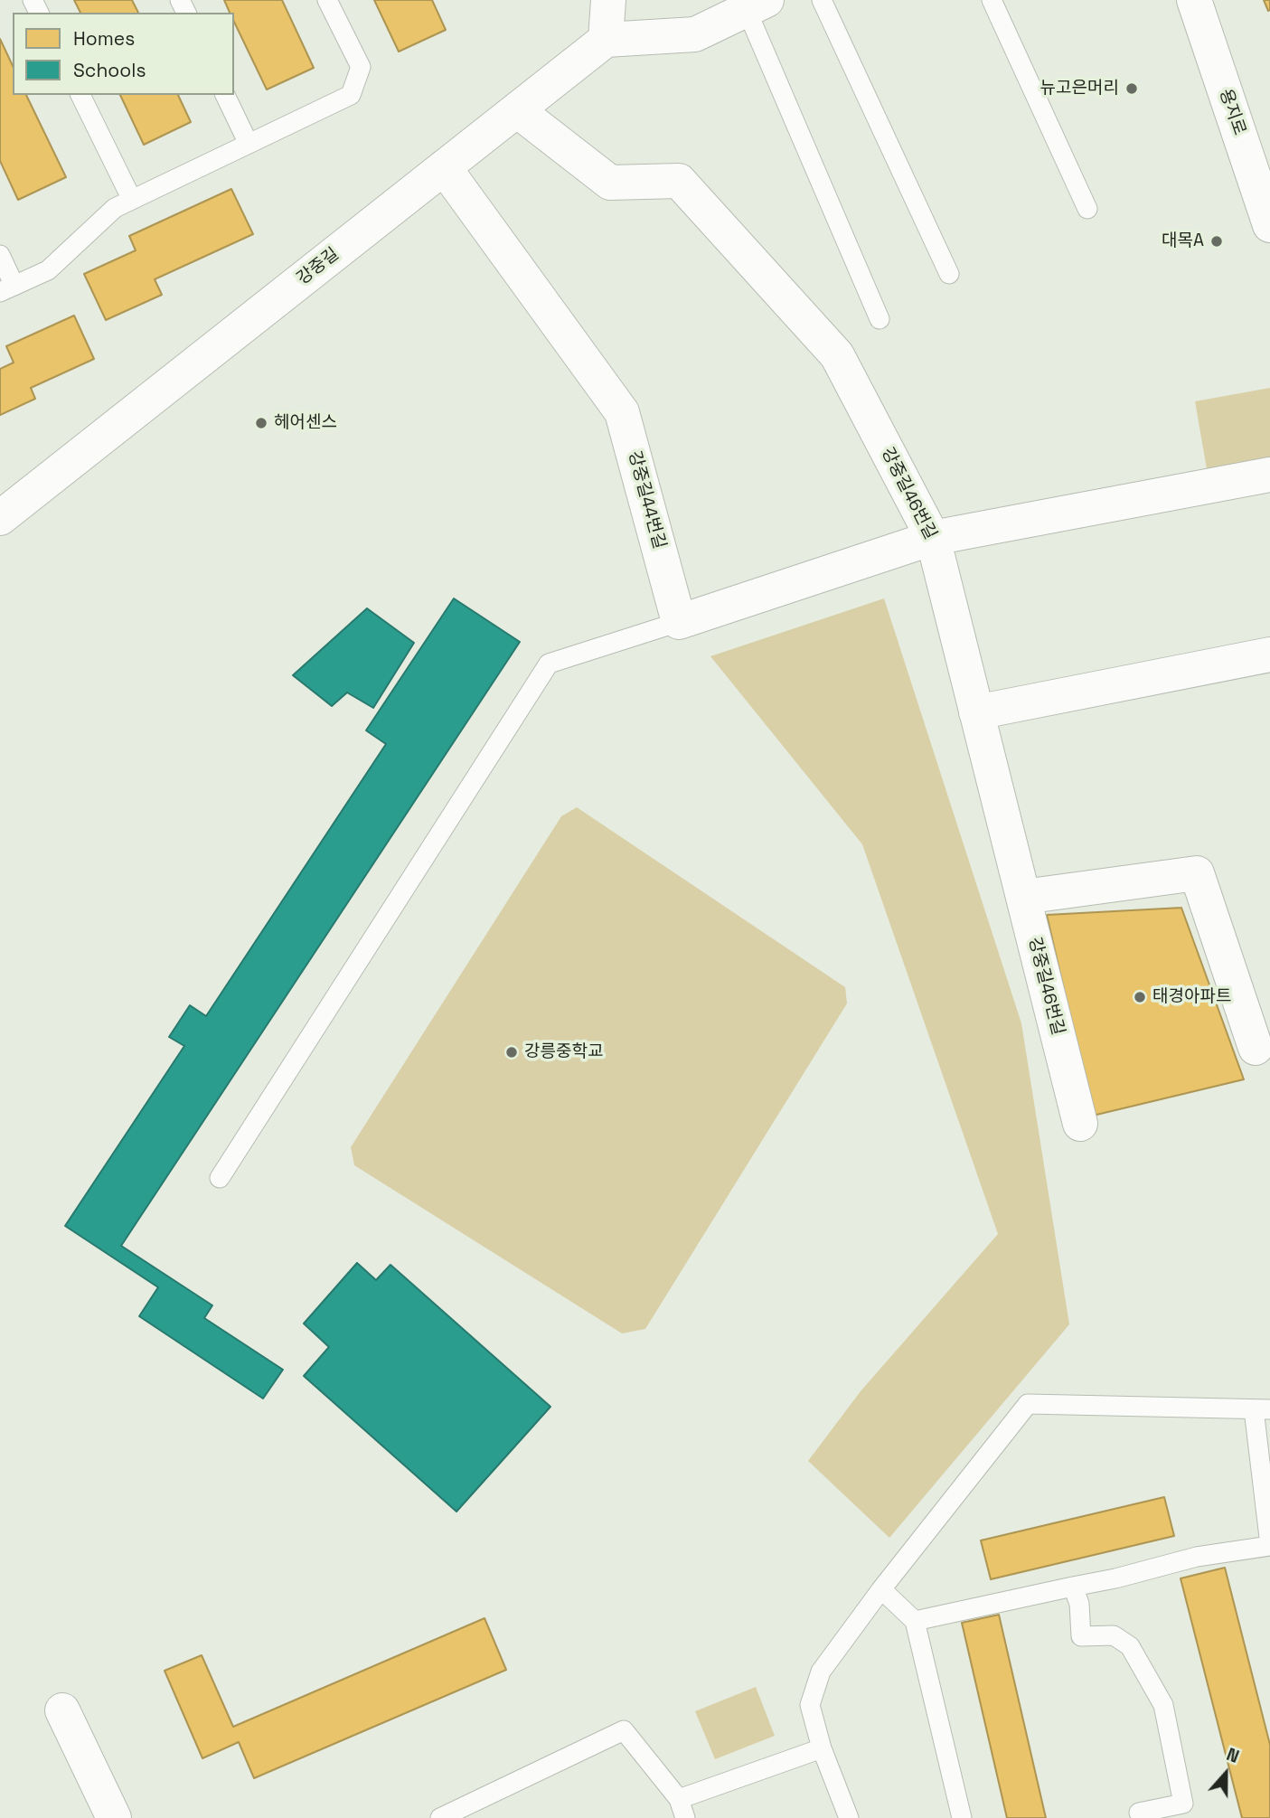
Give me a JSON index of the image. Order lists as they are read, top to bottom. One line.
{"streets":{"street":["용지로","강중길","강중길46번길","강중길44번길"]},"crossings":[["강중길","강중길46번길"],["강중길","강중길44번길"]],"places":["뉴고은머리","대목A","헤어센스","태경아파트","강릉중학교"],"legend":["Homes","Schools"],"north":"top"}
